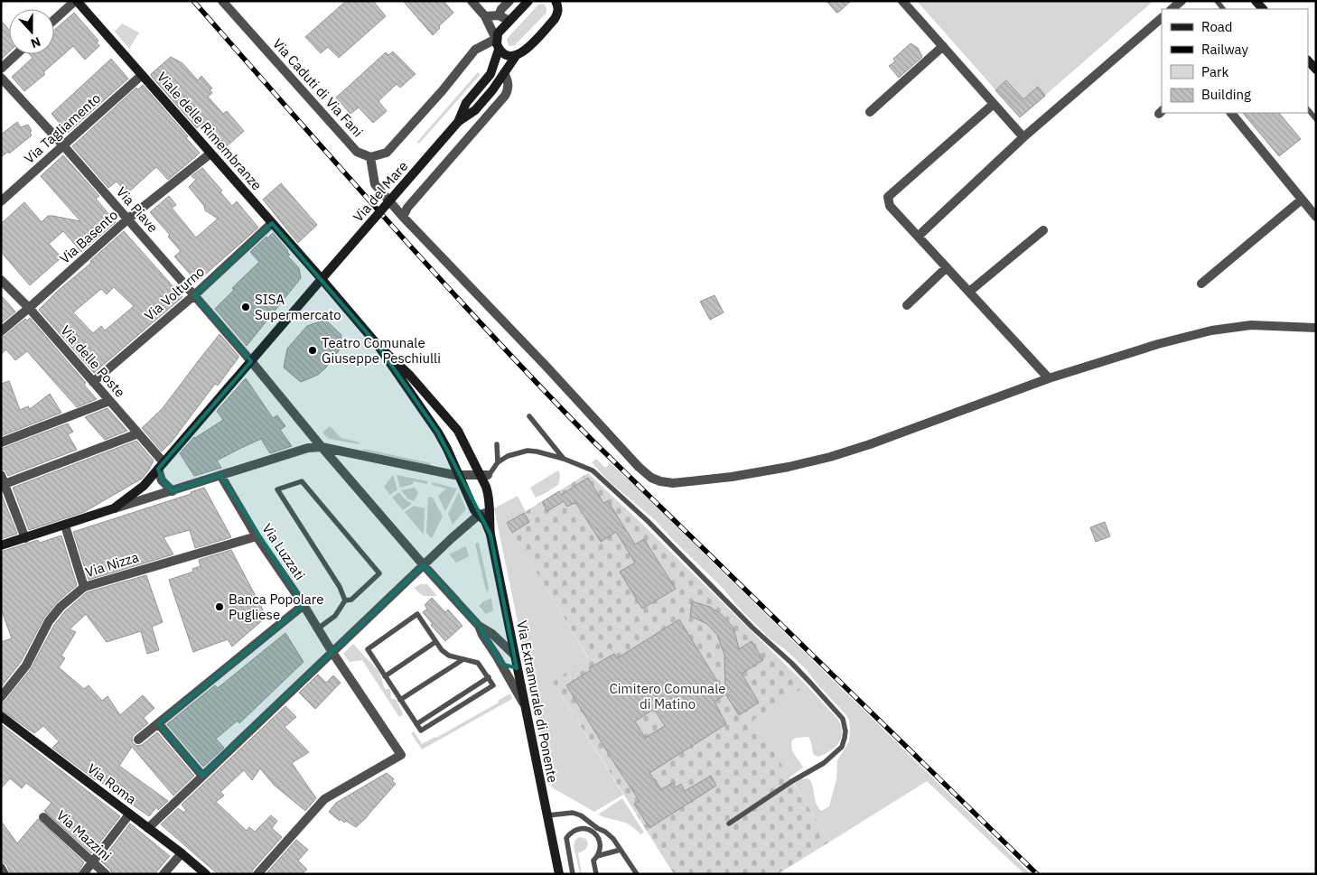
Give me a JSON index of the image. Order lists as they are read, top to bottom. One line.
{"streets":{"main road":["Viale delle Rimembranze","Via del Mare","Via Extramurale di Ponente","Via Roma"],"street":["Via Caduti di Via Fani","Via Tagliamento","Via Piave","Via Basento","Via Volturno","Via delle Poste","Via Luzzati","Via Nizza","Via Mazzini"]},"crossings":[["Via Tagliamento","Viale delle Rimembranze"],["Via Tagliamento","Via Piave"],["Viale delle Rimembranze","Via del Mare"],["Viale delle Rimembranze","Via Basento"],["Viale delle Rimembranze","Via Volturno"],["Viale delle Rimembranze","Via Extramurale di Ponente"],["Via del Mare","Via Piave"],["Via del Mare","Via delle Poste"],["Via del Mare","Via Extramurale di Ponente"],["Via Piave","Via Basento"],["Via Piave","Via Volturno"],["Via Basento","Via delle Poste"],["Via Volturno","Via delle Poste"],["Via Luzzati","Via Nizza"]],"parks":["Cimitero Comunale di Matino"],"places":["SISA Supermercato","Teatro Comunale Giuseppe Peschiulli","Banca Popolare Pugliese"],"legend":["Road","Railway","Park","Building"],"north":"bottom"}
